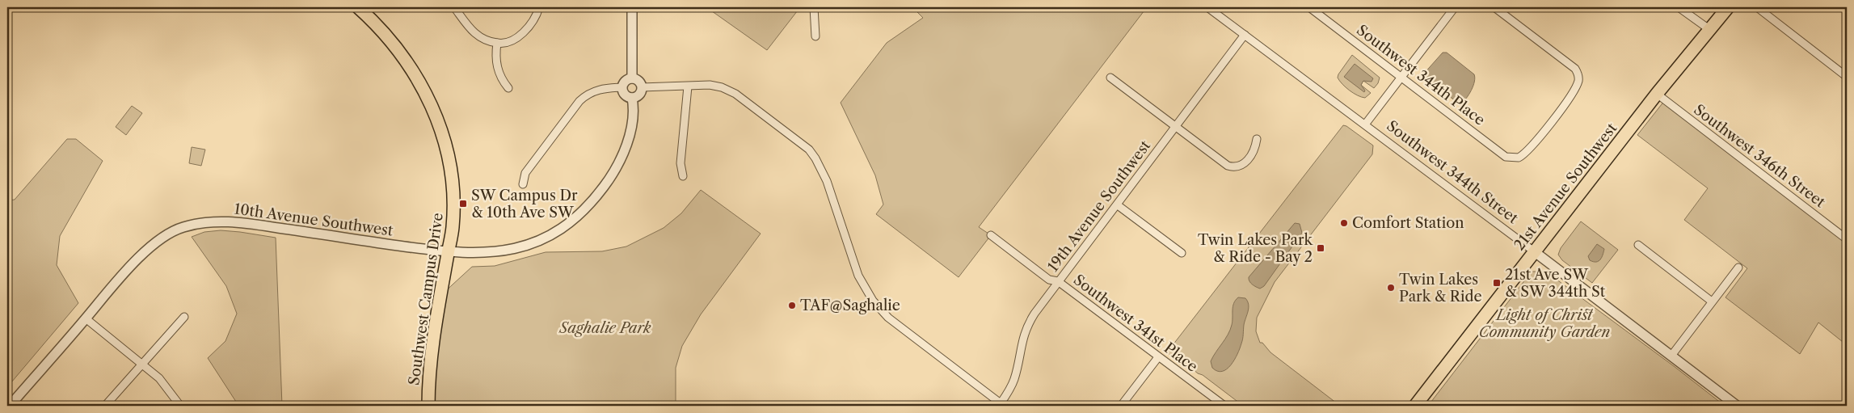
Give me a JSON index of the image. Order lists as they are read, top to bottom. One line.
{"streets":{"main road":["21st Avenue Southwest","Southwest Campus Drive"],"street":["Southwest 344th Place","Southwest 346th Street","Southwest 344th Street","19th Avenue Southwest","10th Avenue Southwest","Southwest 341st Place"]},"crossings":[["Southwest 346th Street","21st Avenue Southwest"],["Southwest 344th Street","21st Avenue Southwest"],["Southwest 344th Street","19th Avenue Southwest"],["19th Avenue Southwest","Southwest 341st Place"],["10th Avenue Southwest","Southwest Campus Drive"]],"parks":["Light of Christ Community Garden","Saghalie Park"],"places":{"transit":["SW Campus Dr & 10th Ave SW","Twin Lakes Park & Ride - Bay 2","21st Ave SW & SW 344th St"],"other":["Comfort Station","Twin Lakes Park & Ride","TAF@Saghalie"]}}
